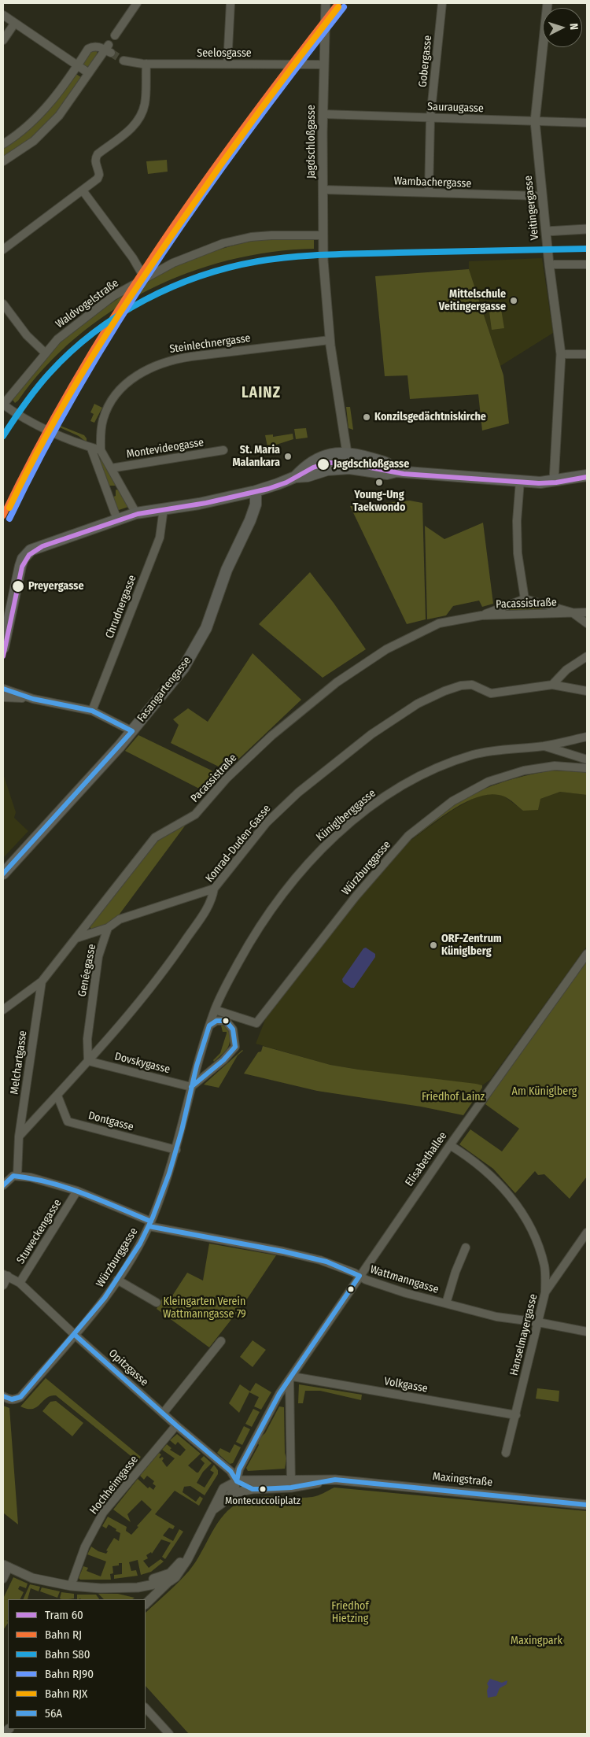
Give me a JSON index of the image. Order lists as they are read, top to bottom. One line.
{"streets":{"main road":["Fasangartengasse"],"street":["Seelosgasse","Gobergasse","Sauraugasse","Jagdschloßgasse","Wambachergasse","Veitingergasse","Waldvogelstraße","Steinlechnergasse","Montevideogasse","Pacassistraße","Chrudnergasse","Küniglberggasse","Konrad-Duden-Gasse","Würzburggasse","Genéegasse","Melchartgasse","Dovskygasse","Dontgasse","Elisabethallee","Stuweckengasse","Wattmanngasse","Hanselmayergasse","Opitzgasse","Volkgasse","Maxingstraße","Hochheimgasse"]},"crossings":[["Seelosgasse","Jagdschloßgasse"],["Gobergasse","Sauraugasse"],["Gobergasse","Wambachergasse"],["Sauraugasse","Jagdschloßgasse"],["Sauraugasse","Veitingergasse"],["Jagdschloßgasse","Wambachergasse"],["Jagdschloßgasse","Waldvogelstraße"],["Jagdschloßgasse","Steinlechnergasse"],["Wambachergasse","Veitingergasse"],["Pacassistraße","Melchartgasse"],["Küniglberggasse","Würzburggasse"],["Konrad-Duden-Gasse","Genéegasse"],["Konrad-Duden-Gasse","Melchartgasse"],["Konrad-Duden-Gasse","Dovskygasse"],["Konrad-Duden-Gasse","Dontgasse"],["Würzburggasse","Dovskygasse"],["Würzburggasse","Dontgasse"],["Würzburggasse","Wattmanngasse"],["Würzburggasse","Opitzgasse"],["Genéegasse","Dovskygasse"],["Melchartgasse","Wattmanngasse"],["Elisabethallee","Wattmanngasse"],["Elisabethallee","Volkgasse"],["Stuweckengasse","Wattmanngasse"],["Stuweckengasse","Opitzgasse"],["Wattmanngasse","Hanselmayergasse"],["Hanselmayergasse","Volkgasse"],["Opitzgasse","Hochheimgasse"]],"districts":["LAINZ"],"parks":["Am Küniglberg","Friedhof Lainz","Kleingarten Verein Wattmanngasse 79","Friedhof Hietzing","Maxingpark"],"places":["Mittelschule Veitingergasse","Konzilsgedächtniskirche","St. Maria Malankara","Jagdschloßgasse","Young-Ung Taekwondo","Preyergasse","ORF-Zentrum Küniglberg","Montecuccoliplatz"],"lines":["rail line RJ","rail line RJ90","rail line RJX","rail line S80","tram line 60","transit line 56A"],"legend":["Tram 60","Bahn RJ","Bahn S80","Bahn RJ90","Bahn RJX","56A"],"north":"right"}
